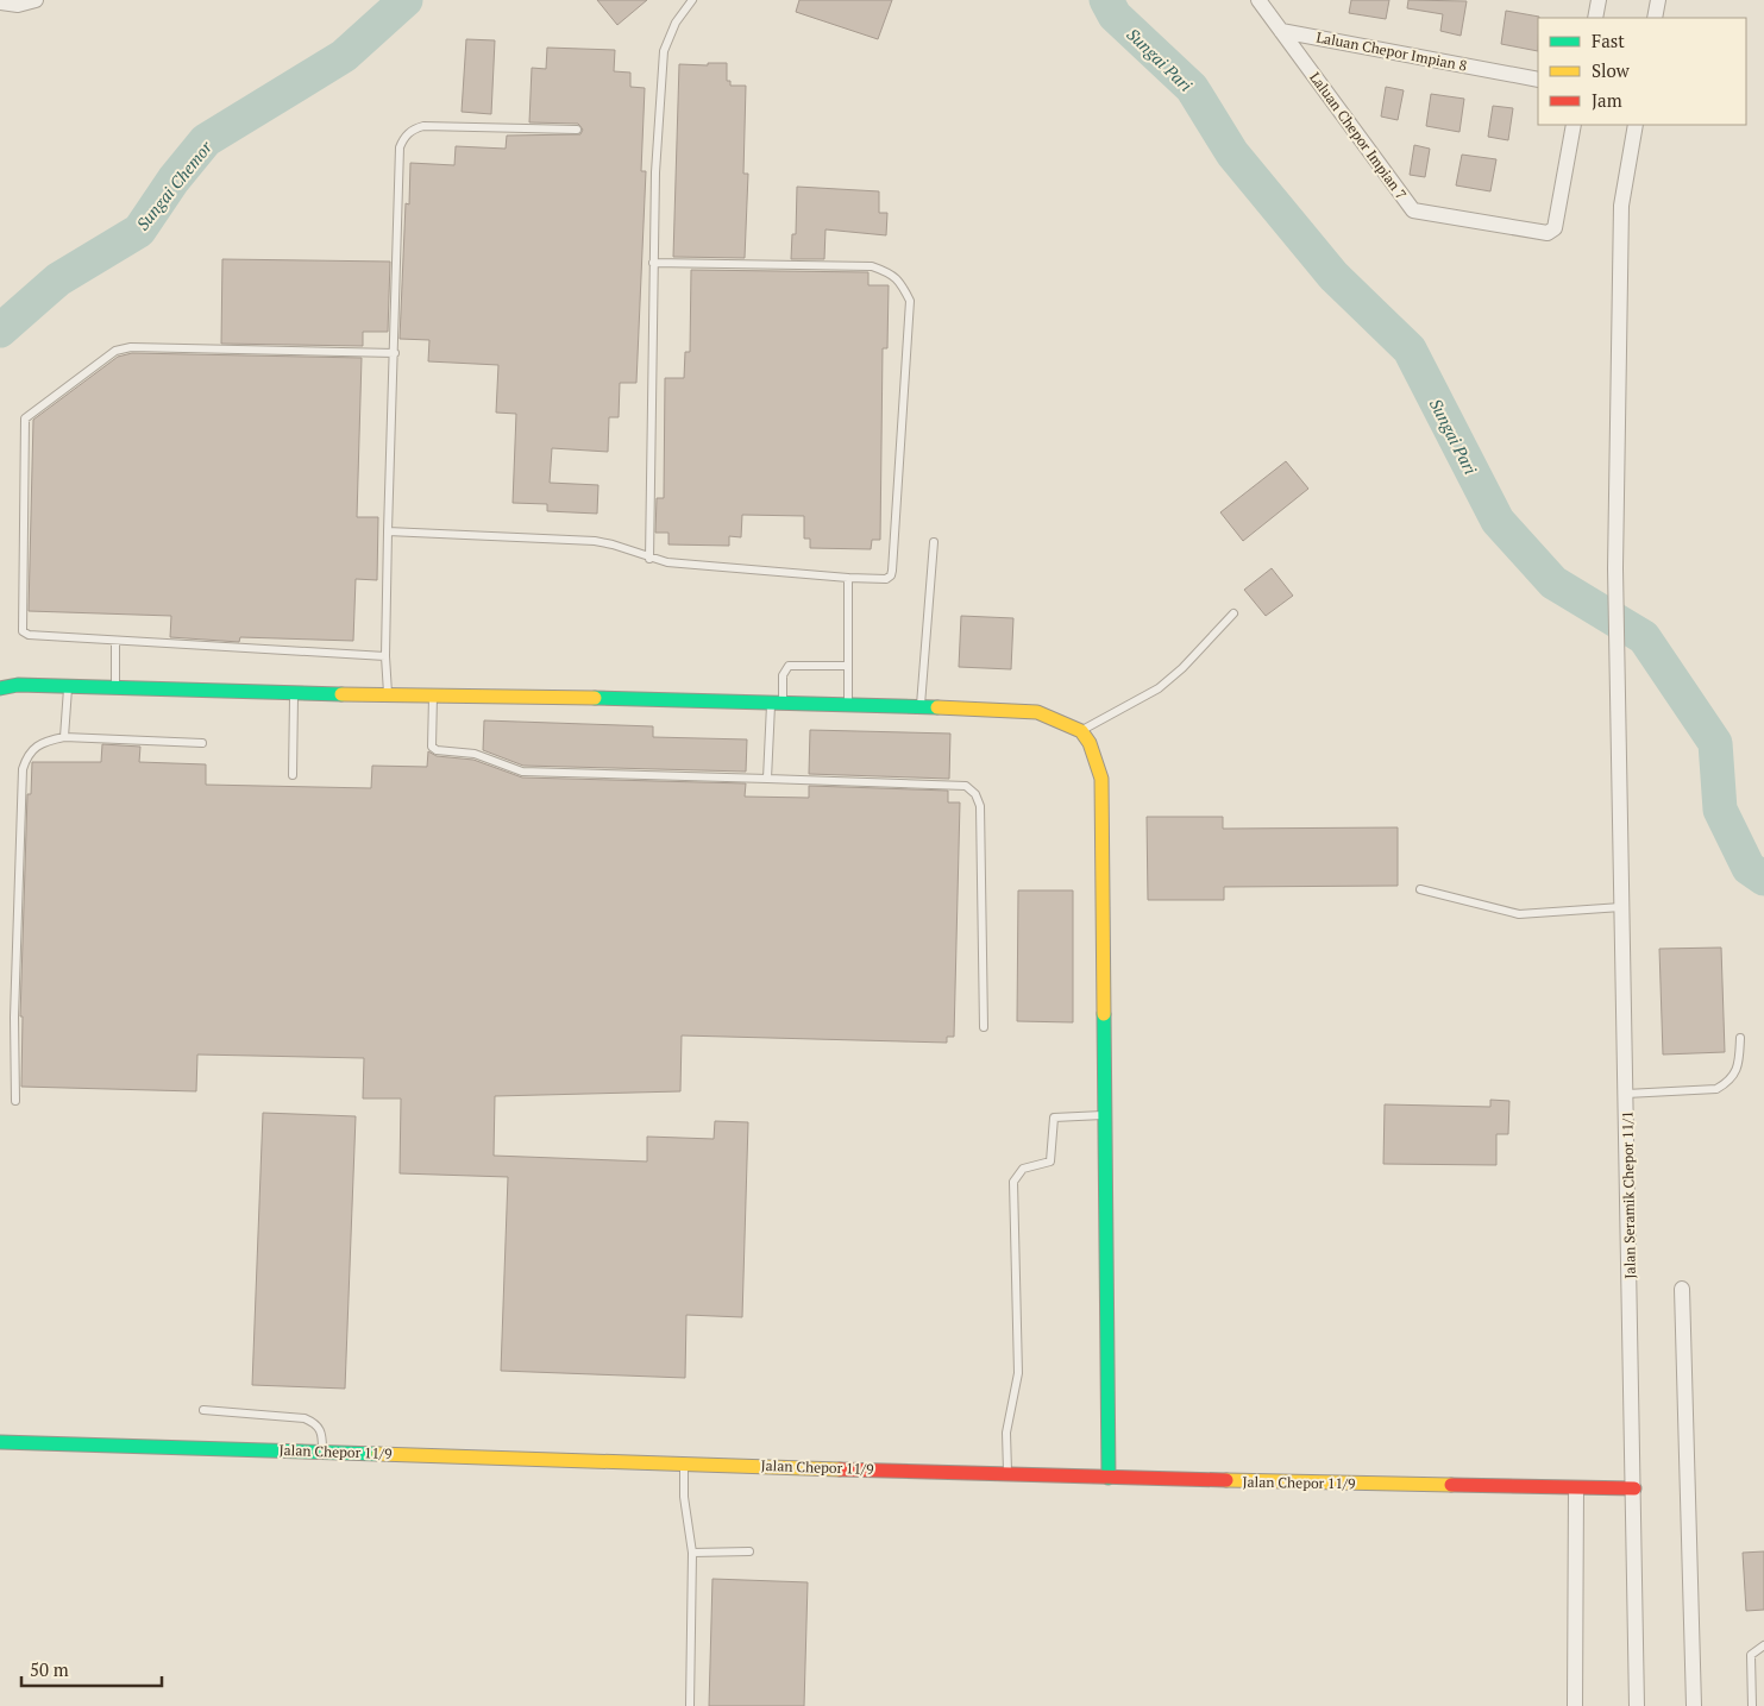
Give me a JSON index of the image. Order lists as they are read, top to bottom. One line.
{"streets":{"street":["Laluan Chepor Impian 8","Laluan Chepor Impian 7","Jalan Seramik Chepor 11/1","Jalan Chepor 11/9"]},"crossings":[["Laluan Chepor Impian 8","Laluan Chepor Impian 7"],["Jalan Seramik Chepor 11/1","Jalan Chepor 11/9"]],"water":["Sungai Pari","Sungai Chemor"],"legend":["Fast","Slow","Jam"],"scale_bar":"50 m"}
